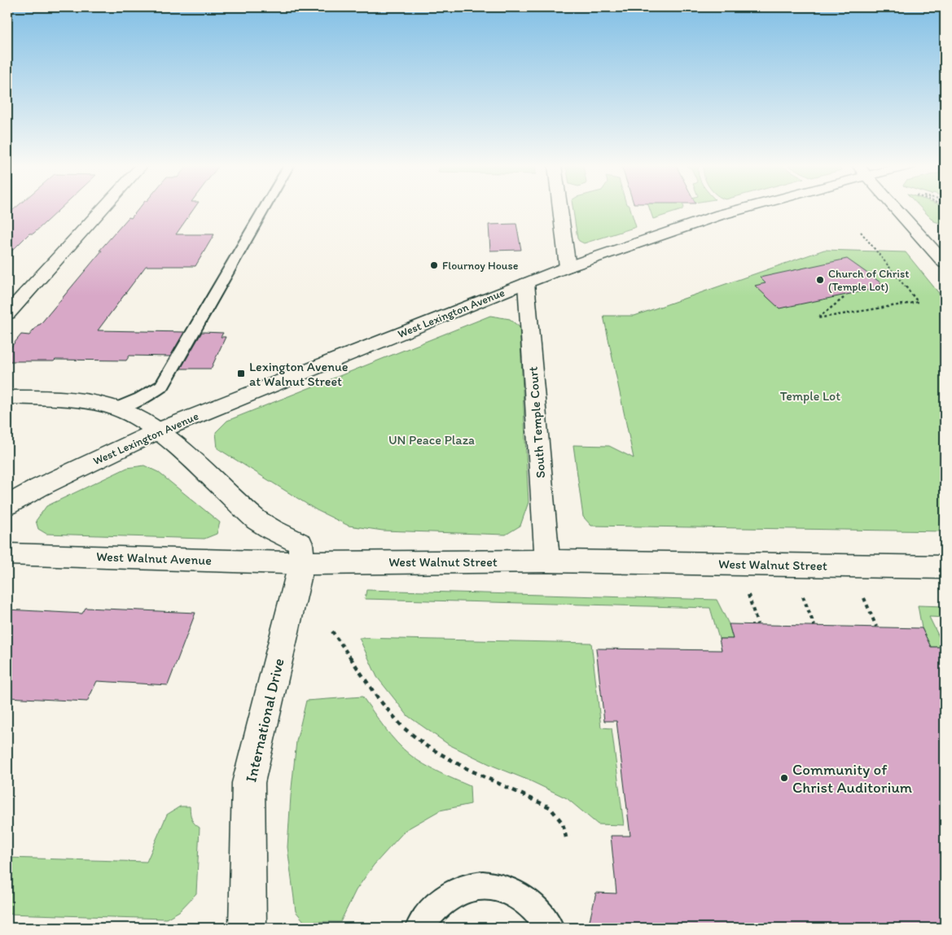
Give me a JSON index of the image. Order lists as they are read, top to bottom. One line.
{"streets":{"street":["West Lexington Avenue","South Temple Court","West Walnut Avenue","West Walnut Street","International Drive"]},"crossings":[["West Lexington Avenue","South Temple Court"],["South Temple Court","West Walnut Street"],["West Walnut Avenue","West Walnut Street"],["West Walnut Avenue","International Drive"],["West Walnut Street","International Drive"]],"parks":["Temple Lot","UN Peace Plaza"],"places":{"other":["Flournoy House","Church of Christ (Temple Lot)","Community of Christ Auditorium"],"transit":["Lexington Avenue at Walnut Street"]}}
